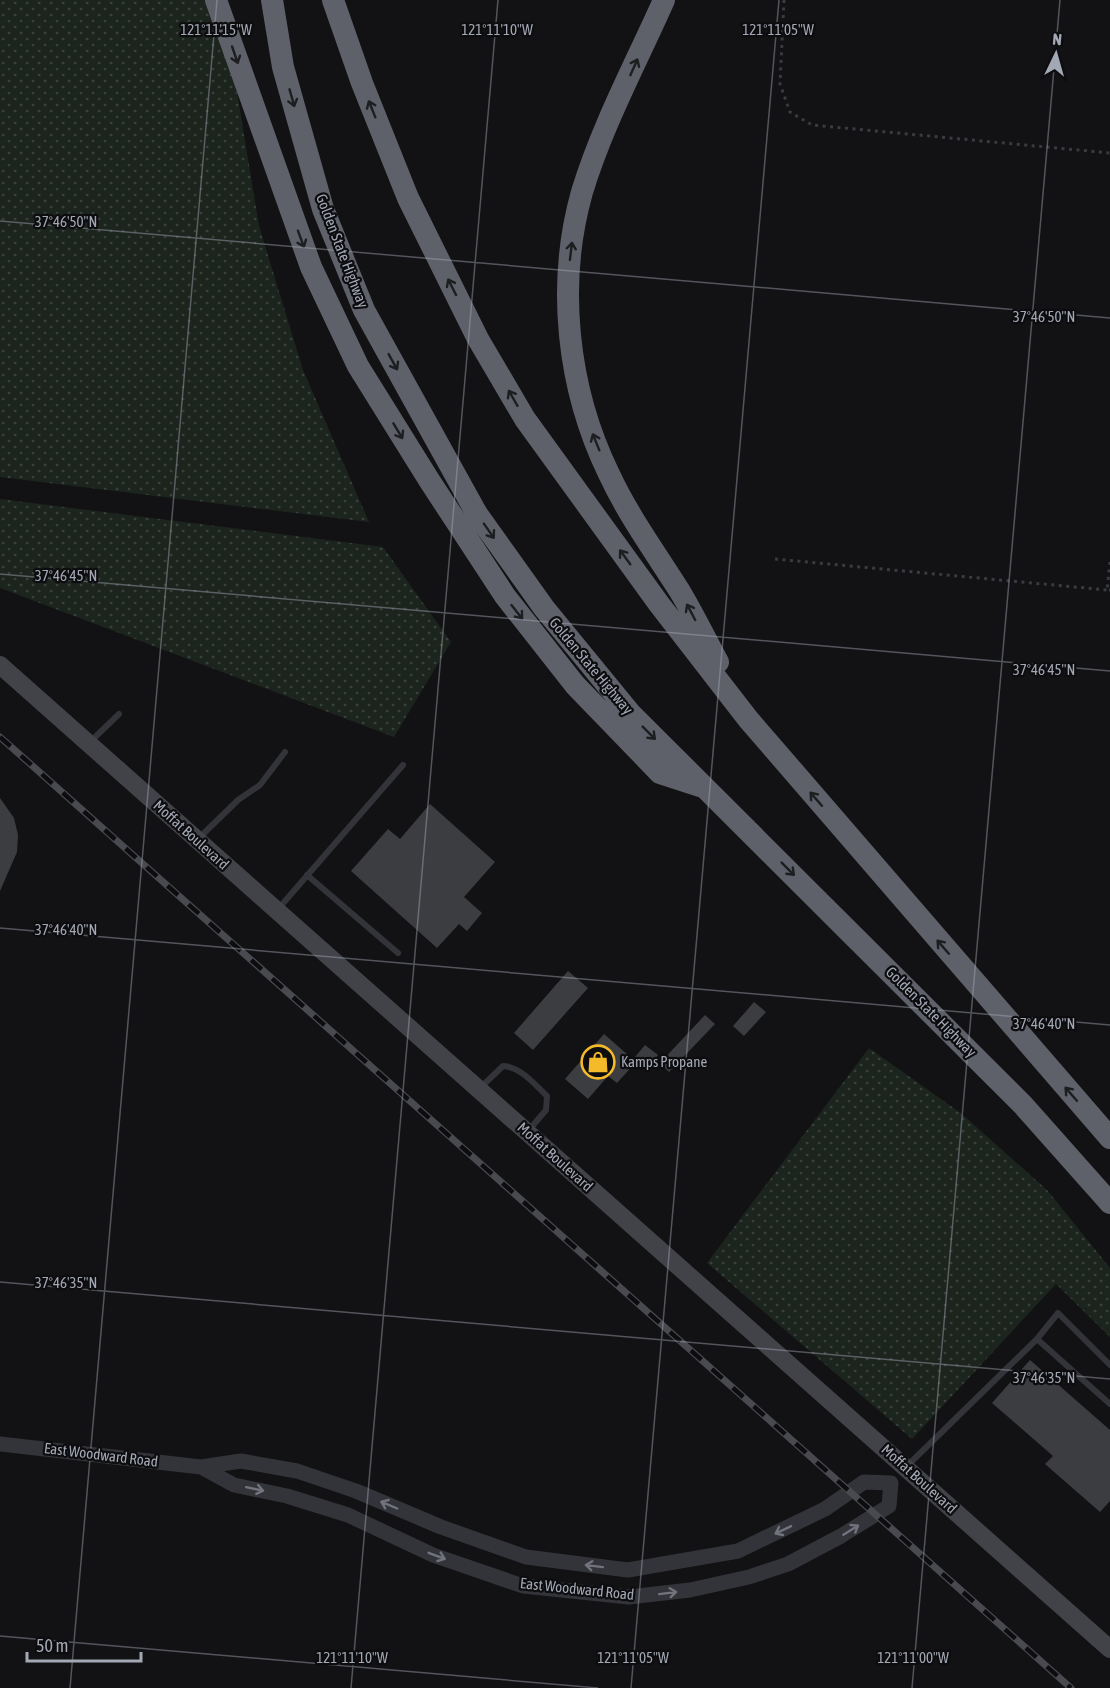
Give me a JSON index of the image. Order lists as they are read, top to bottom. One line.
{"streets":{"highway":["Golden State Highway"],"main road":["Moffat Boulevard"],"street":["East Woodward Road"]},"places":{"shop":["Kamps Propane"]},"scale_bar":"50 m","north":"top","coordinates":["121°11'15\"W","121°11'10\"W","121°11'05\"W","37°46'50\"N","37°46'45\"N","37°46'40\"N","37°46'35\"N","121°11'00\"W"]}
